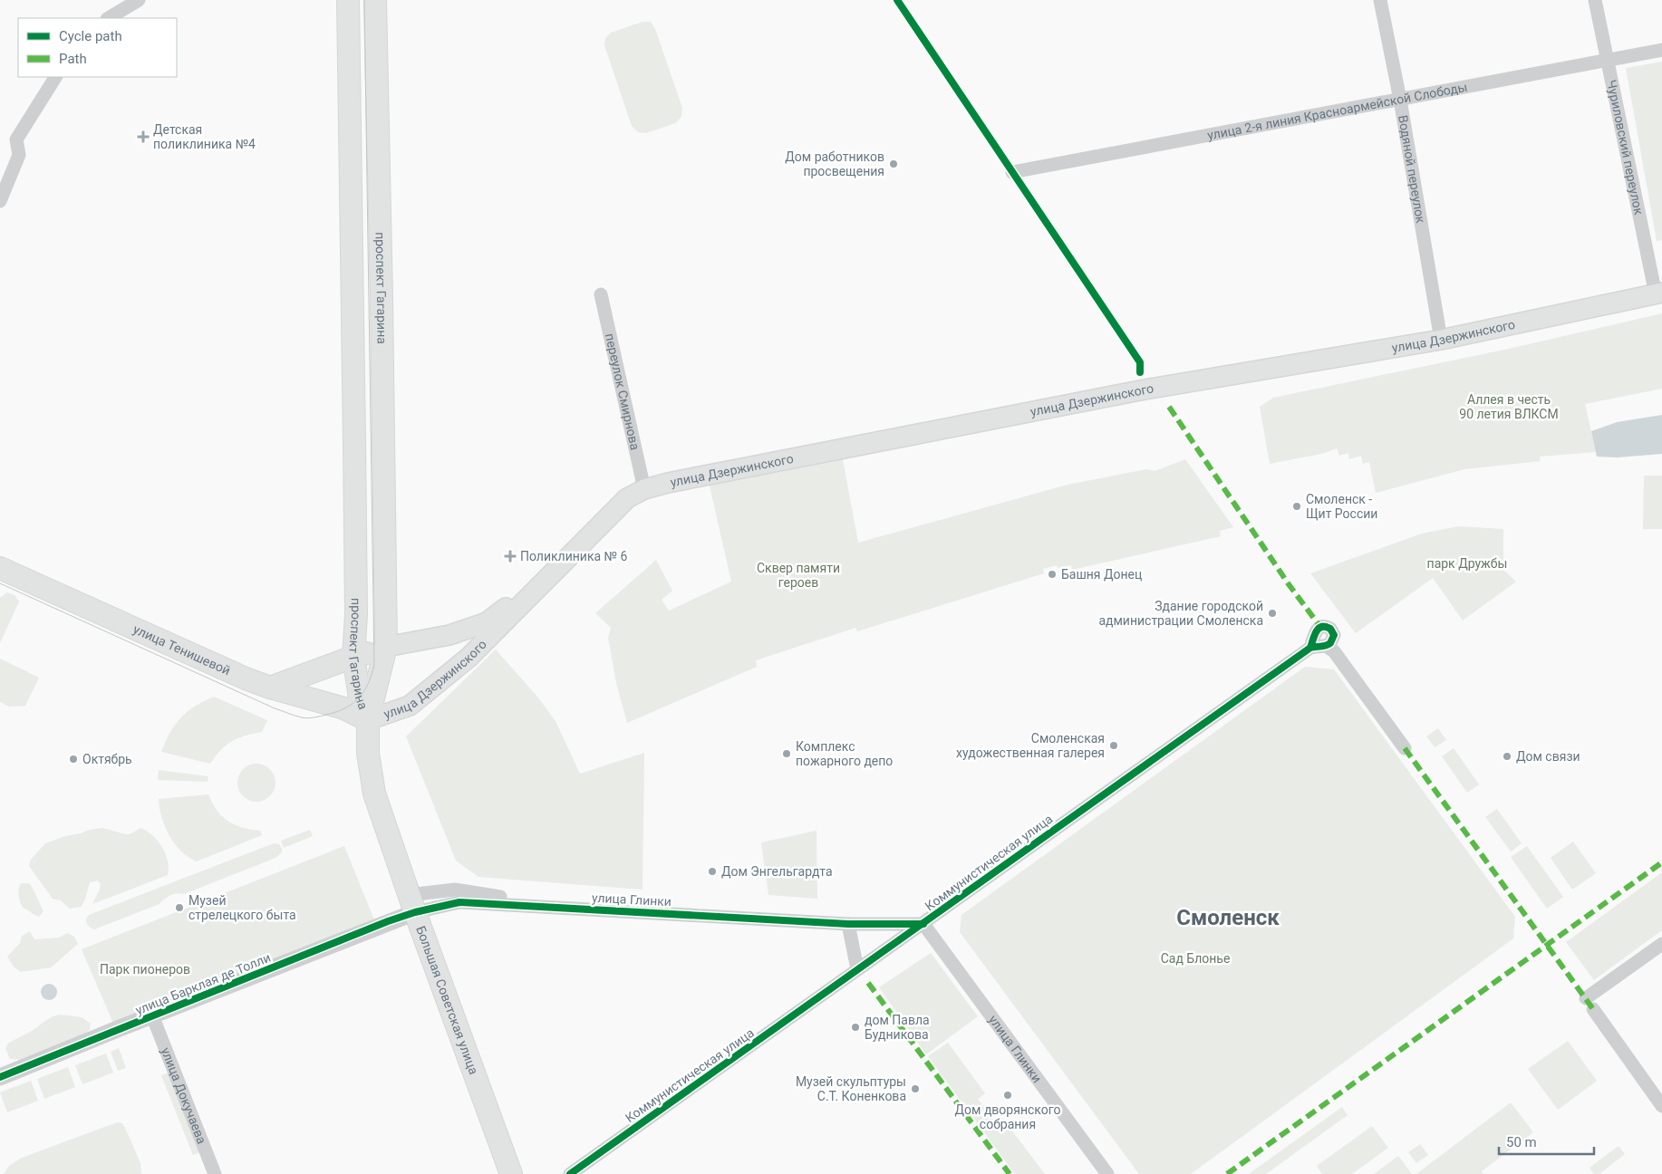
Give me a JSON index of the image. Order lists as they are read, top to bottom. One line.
{"streets":{"main road":["проспект Гагарина","улица Дзержинского","улица Тенишевой","Большая Советская улица"],"street":["улица 2-я линия Красноармейской Слободы","Чуриловский переулок","Водяной переулок","переулок Смирнова","Коммунистическая улица","улица Глинки","улица Барклая де Толли","улица Докучаева"]},"crossings":[["улица 2-я линия Красноармейской Слободы","Чуриловский переулок"],["улица 2-я линия Красноармейской Слободы","Водяной переулок"],["Чуриловский переулок","улица Дзержинского"],["Водяной переулок","улица Дзержинского"],["проспект Гагарина","улица Дзержинского"],["проспект Гагарина","улица Тенишевой"],["проспект Гагарина","Большая Советская улица"],["улица Дзержинского","переулок Смирнова"],["улица Дзержинского","улица Тенишевой"],["улица Дзержинского","Большая Советская улица"],["улица Тенишевой","Большая Советская улица"],["Коммунистическая улица","улица Глинки"],["улица Глинки","улица Барклая де Толли"],["улица Глинки","Большая Советская улица"],["улица Барклая де Толли","Большая Советская улица"],["улица Барклая де Толли","улица Докучаева"]],"districts":["Смоленск"],"parks":["Аллея в честь 90 летия ВЛКСМ","парк Дружбы","Сквер памяти героев","Сад Блонье","Парк пионеров"],"places":{"health":["Детская поликлиника №4","Поликлиника № 6"],"other":["Дом работников просвещения","Смоленск - Щит России","Башня Донец","Здание городской администрации Смоленска","Смоленская художественная галерея","Комплекс пожарного депо","Дом связи","Октябрь","Дом Энгельгардта","Музей стрелецкого быта","дом Павла Будникова","Музей скульптуры С.Т. Коненкова","Дом дворянского собрания"]},"legend":["Cycle path","Path"],"scale_bar":"50 m"}
